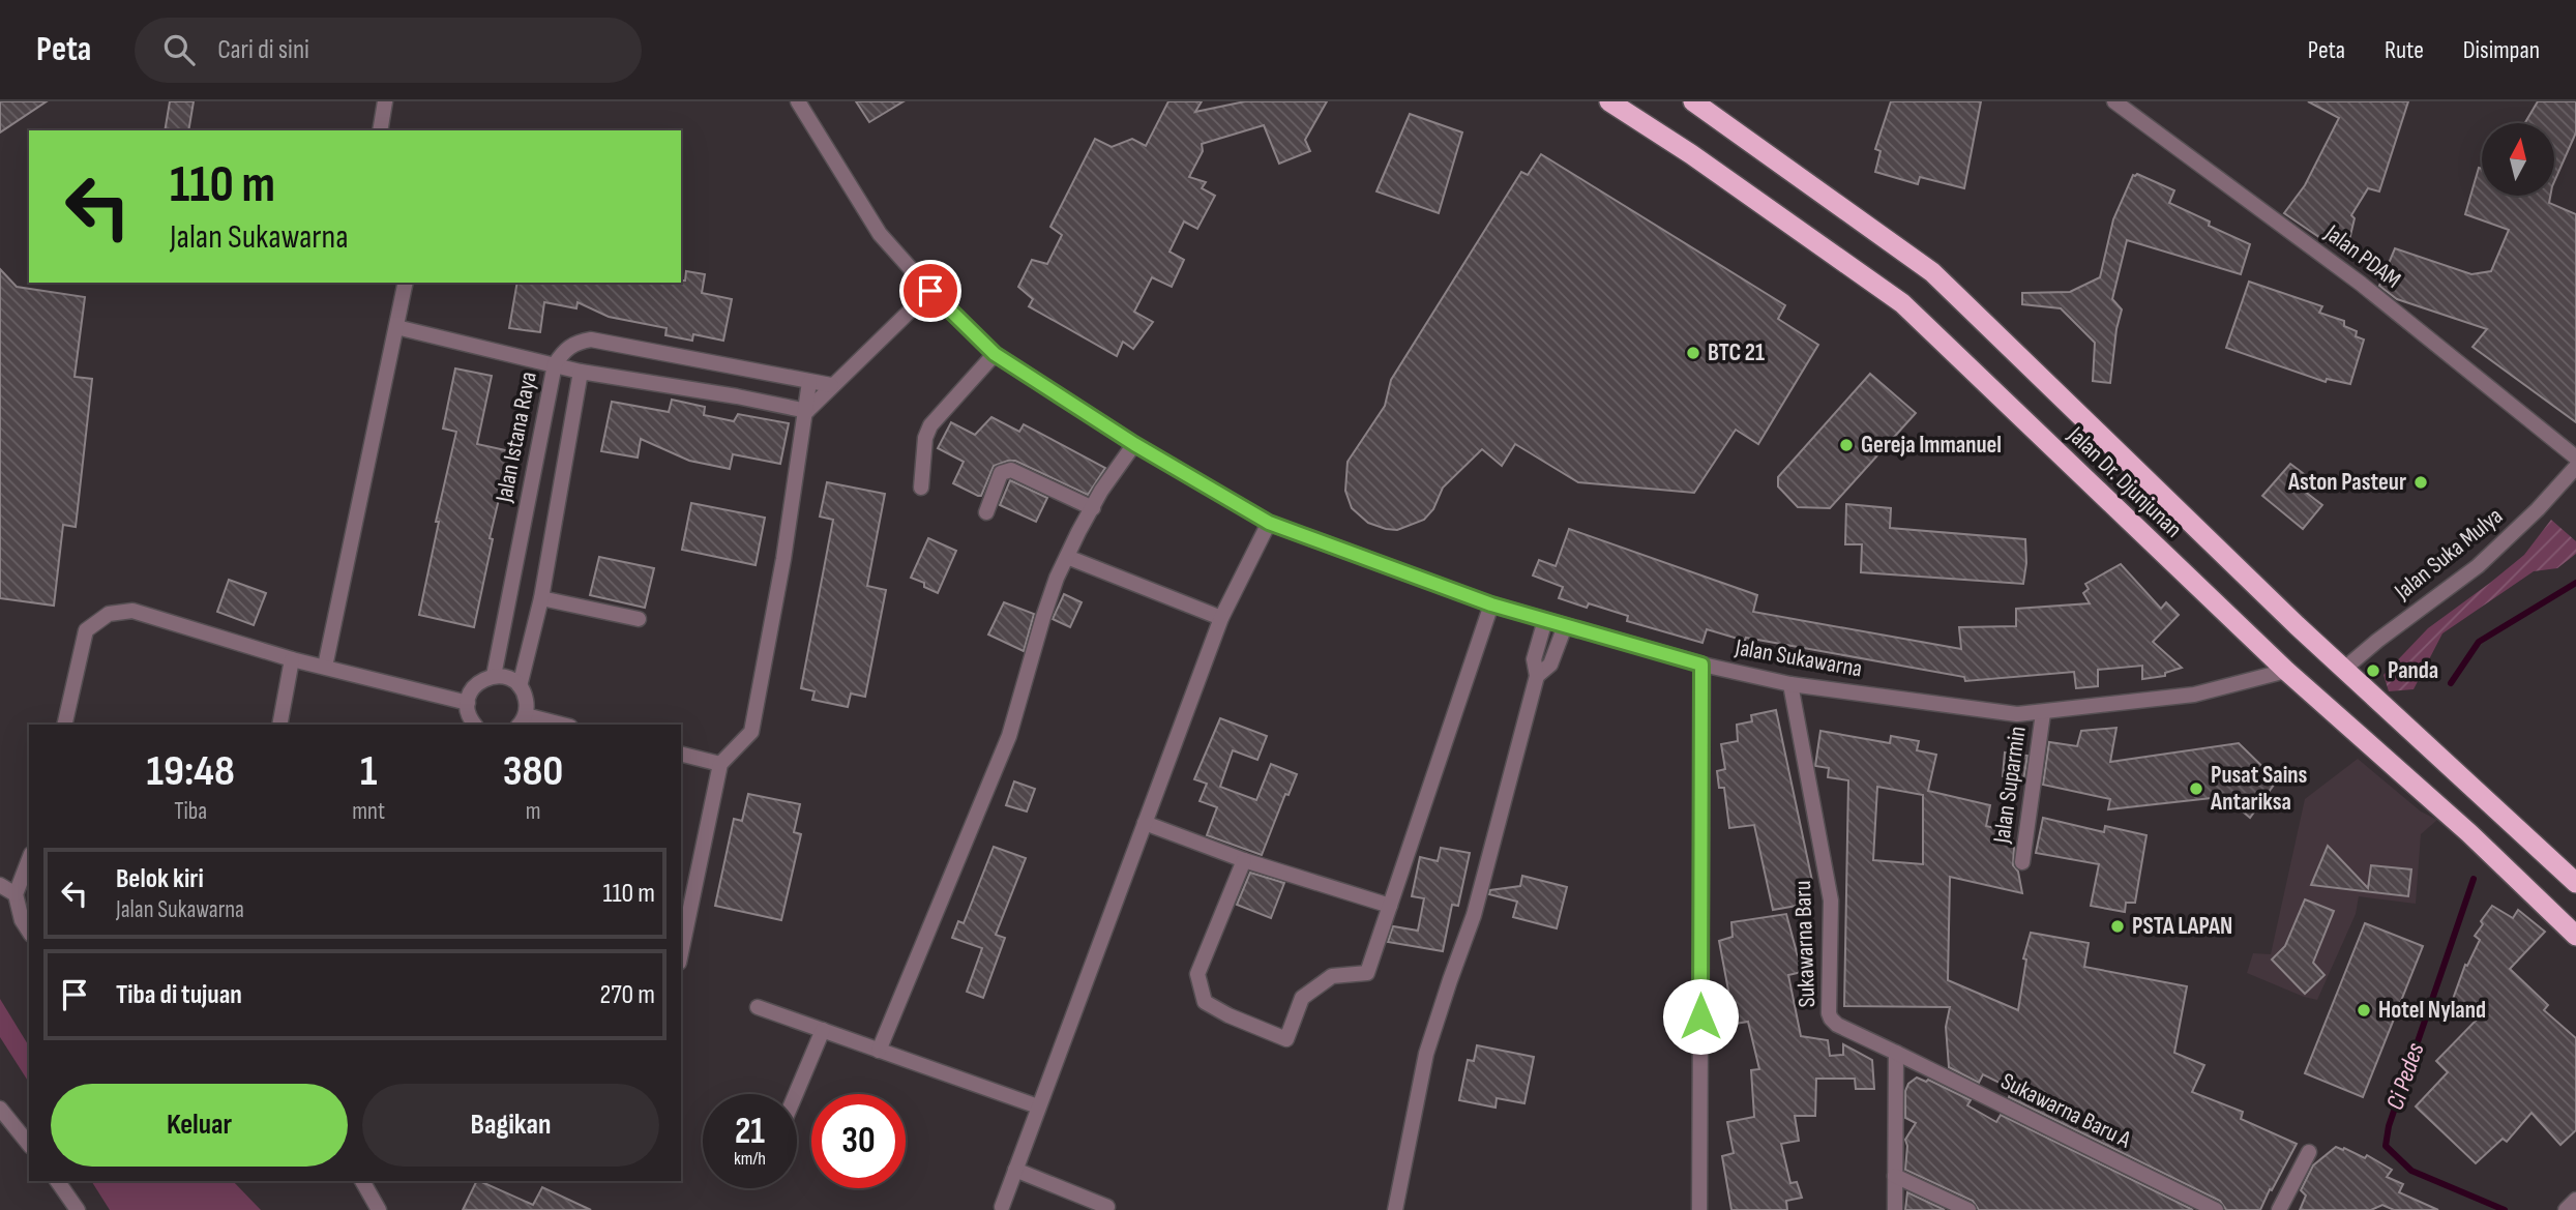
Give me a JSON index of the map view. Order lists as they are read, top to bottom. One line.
{"streets":{"highway":["Jalan Dr. Djunjunan"],"street":["Jalan PDAM","Jalan Istana Raya","Jalan Suka Mulya","Jalan Sukawarna","Jalan Suparmin","Sukawarna Baru","Sukawarna Baru A"]},"crossings":[["Jalan Dr. Djunjunan","Jalan Suka Mulya"],["Jalan Dr. Djunjunan","Jalan Sukawarna"],["Jalan Sukawarna","Jalan Suparmin"],["Jalan Sukawarna","Sukawarna Baru"],["Sukawarna Baru","Sukawarna Baru A"]],"water":["Ci Pedes"],"places":["BTC 21","Gereja Immanuel","Aston Pasteur","Panda","Pusat Sains Antariksa","PSTA LAPAN","Hotel Nyland"],"north":"top","page":{"header":"Peta","search":"Cari di sini","nav":["Peta","Rute","Disimpan"],"turn":["110 m","Jalan Sukawarna"],"eta":["19:48","Tiba","1","mnt","380","m"],"list":[{"name":"Belok kiri","note":"Jalan Sukawarna","value":"110 m"},{"name":"Tiba di tujuan","value":"270 m"}],"buttons":["Keluar","Bagikan"],"speed":"21 km/h","limit":"30"}}
